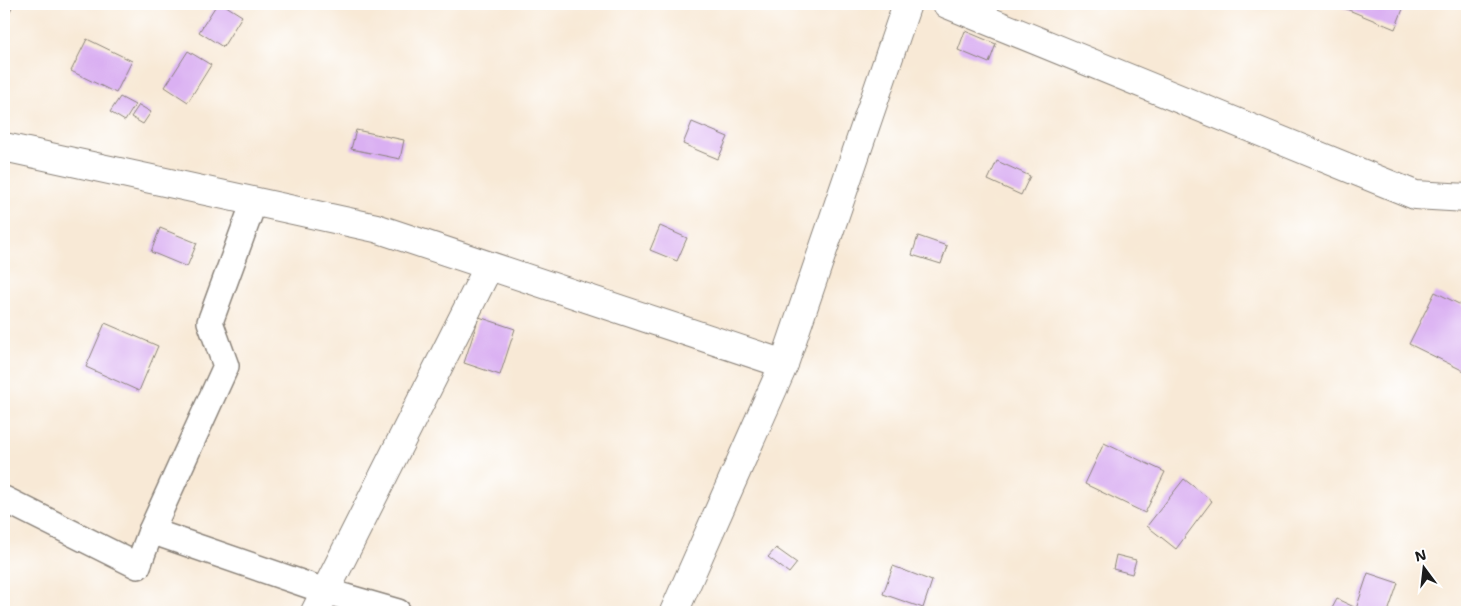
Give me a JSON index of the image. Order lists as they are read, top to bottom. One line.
{"north":"top"}
